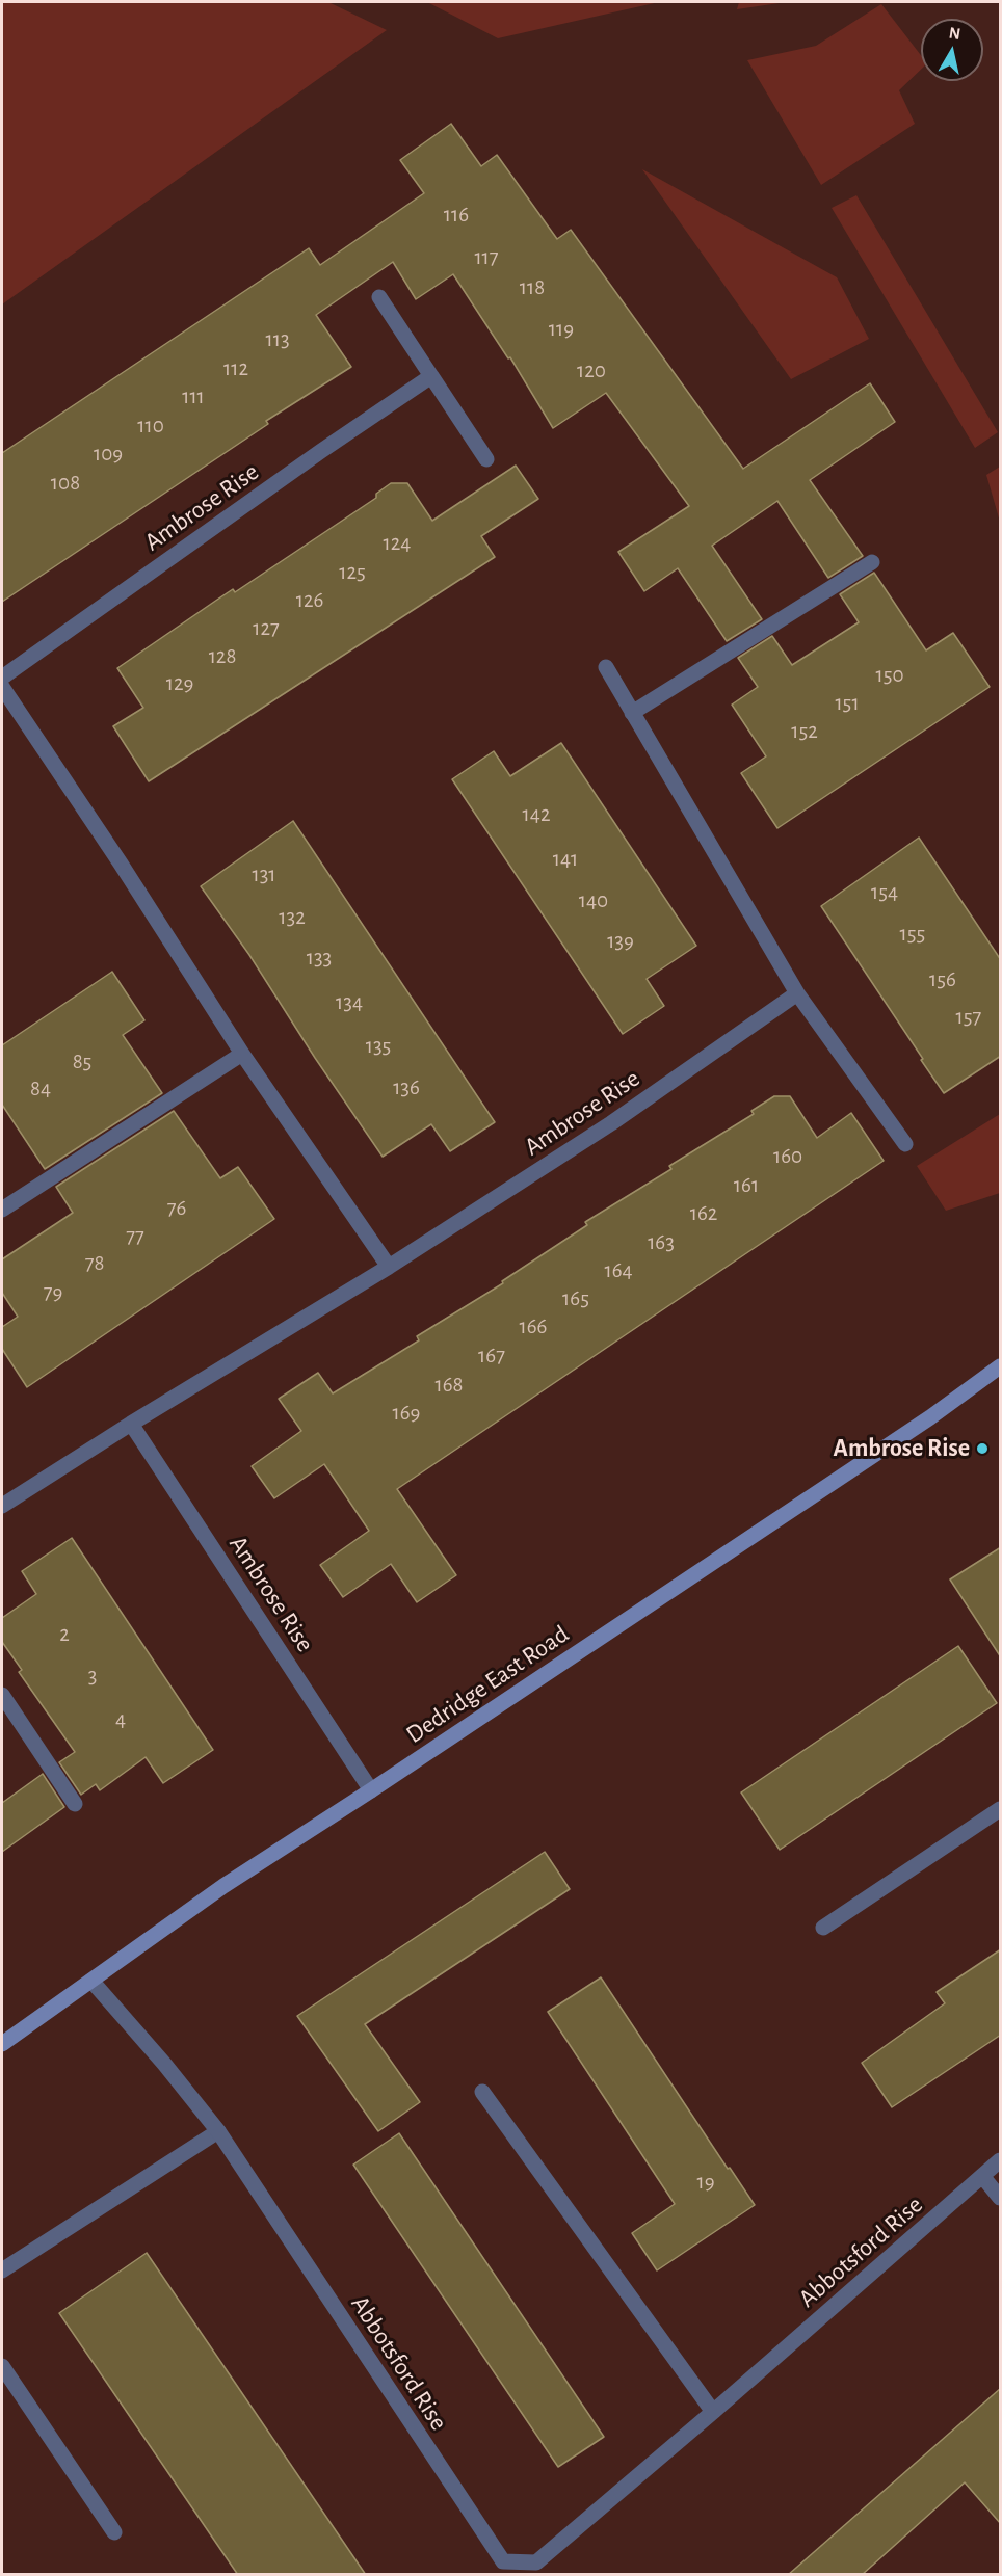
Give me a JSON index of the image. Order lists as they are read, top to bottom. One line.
{"streets":{"street":["Ambrose Rise","Dedridge East Road","Abbotsford Rise"]},"crossings":[["Ambrose Rise","Dedridge East Road"],["Dedridge East Road","Abbotsford Rise"]],"places":["Ambrose Rise"],"house_numbers":["116","117","118","119","113","112","120","111","110","109","108","124","125","126","127","128","150","129","151","152","142","141","131","154","140","132","155","139","133","156","134","157","135","85","136","84","160","161","76","162","77","163","78","164","79","165","166","167","168","169","2","3","4","19"],"north":"top"}
